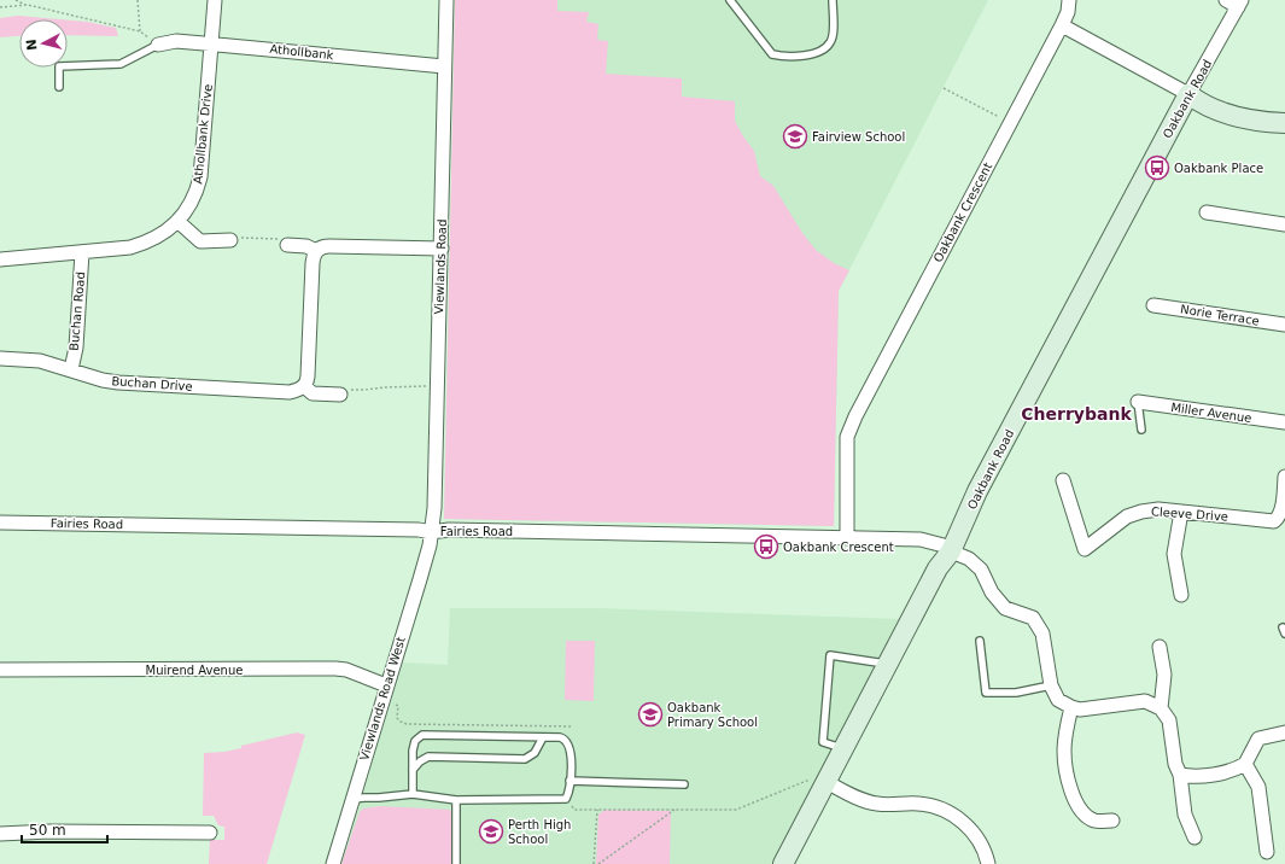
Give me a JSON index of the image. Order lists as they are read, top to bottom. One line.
{"streets":{"street":["Athollbank","Oakbank Road","Athollbank Drive","Oakbank Crescent","Viewlands Road","Buchan Road","Norie Terrace","Buchan Drive","Miller Avenue","Cleeve Drive","Fairies Road","Muirend Avenue","Viewlands Road West"]},"crossings":[["Athollbank","Athollbank Drive"],["Athollbank","Viewlands Road"],["Oakbank Road","Fairies Road"],["Athollbank Drive","Buchan Road"],["Oakbank Crescent","Fairies Road"],["Viewlands Road","Fairies Road"],["Viewlands Road","Viewlands Road West"],["Buchan Road","Buchan Drive"],["Fairies Road","Viewlands Road West"],["Muirend Avenue","Viewlands Road West"]],"districts":["Cherrybank"],"places":{"school or university":["Fairview School","Oakbank Primary School","Perth High School"],"bus stop":["Oakbank Place","Oakbank Crescent"]},"scale_bar":"50 m","north":"left"}
